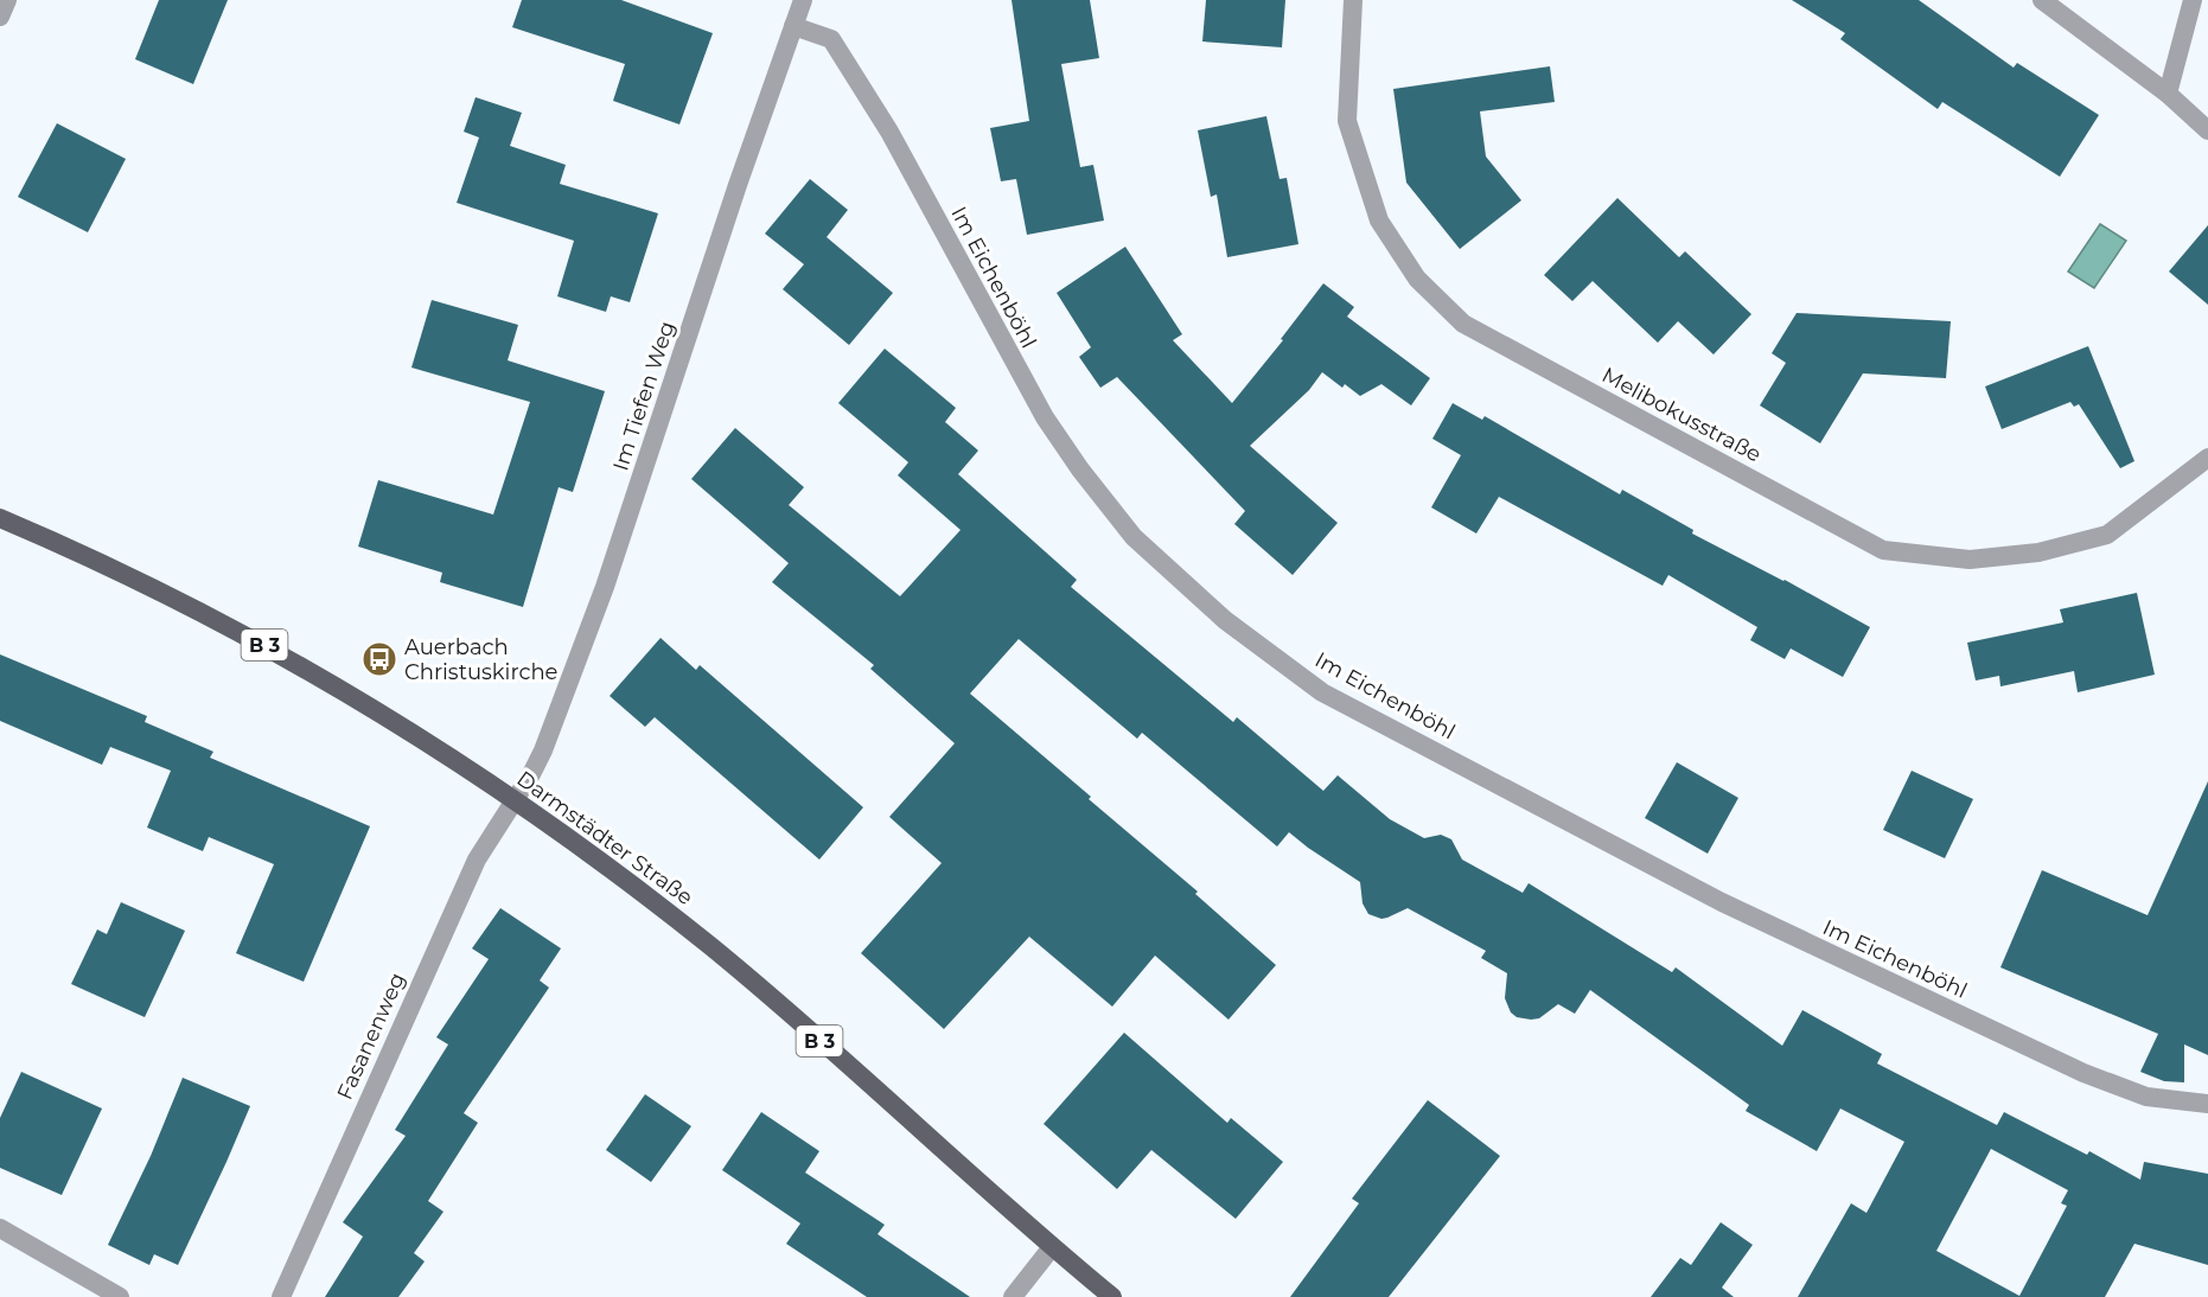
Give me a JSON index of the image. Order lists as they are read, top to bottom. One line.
{"streets":{"main road":["B 3","Darmstädter Straße"],"street":["Im Eichenböhl","Im Tiefen Weg","Melibokusstraße","Fasanenweg"]},"crossings":[["Im Eichenböhl","Im Tiefen Weg"],["Im Tiefen Weg","Darmstädter Straße"],["Im Tiefen Weg","Fasanenweg"],["Darmstädter Straße","Fasanenweg"]],"places":{"bus stop":["Auerbach Christuskirche"]}}
